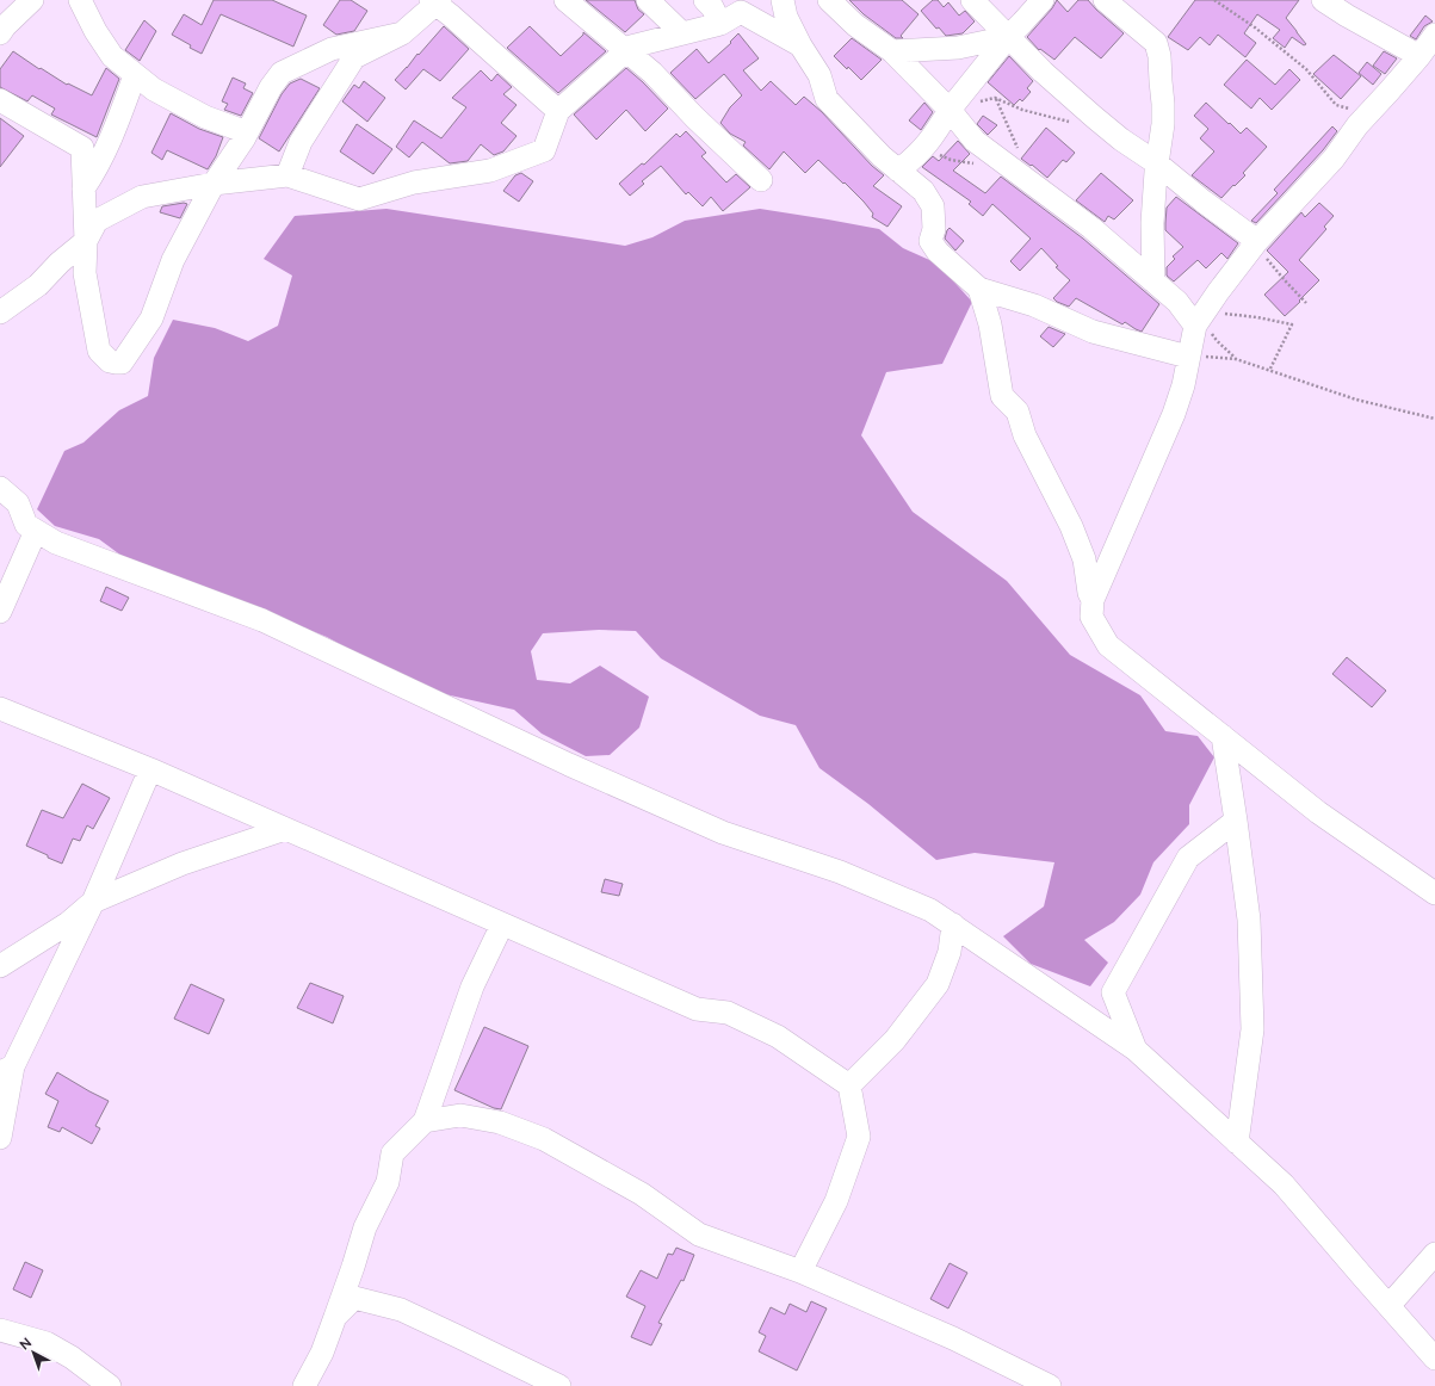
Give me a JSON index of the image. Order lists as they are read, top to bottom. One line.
{"north":"top left"}
